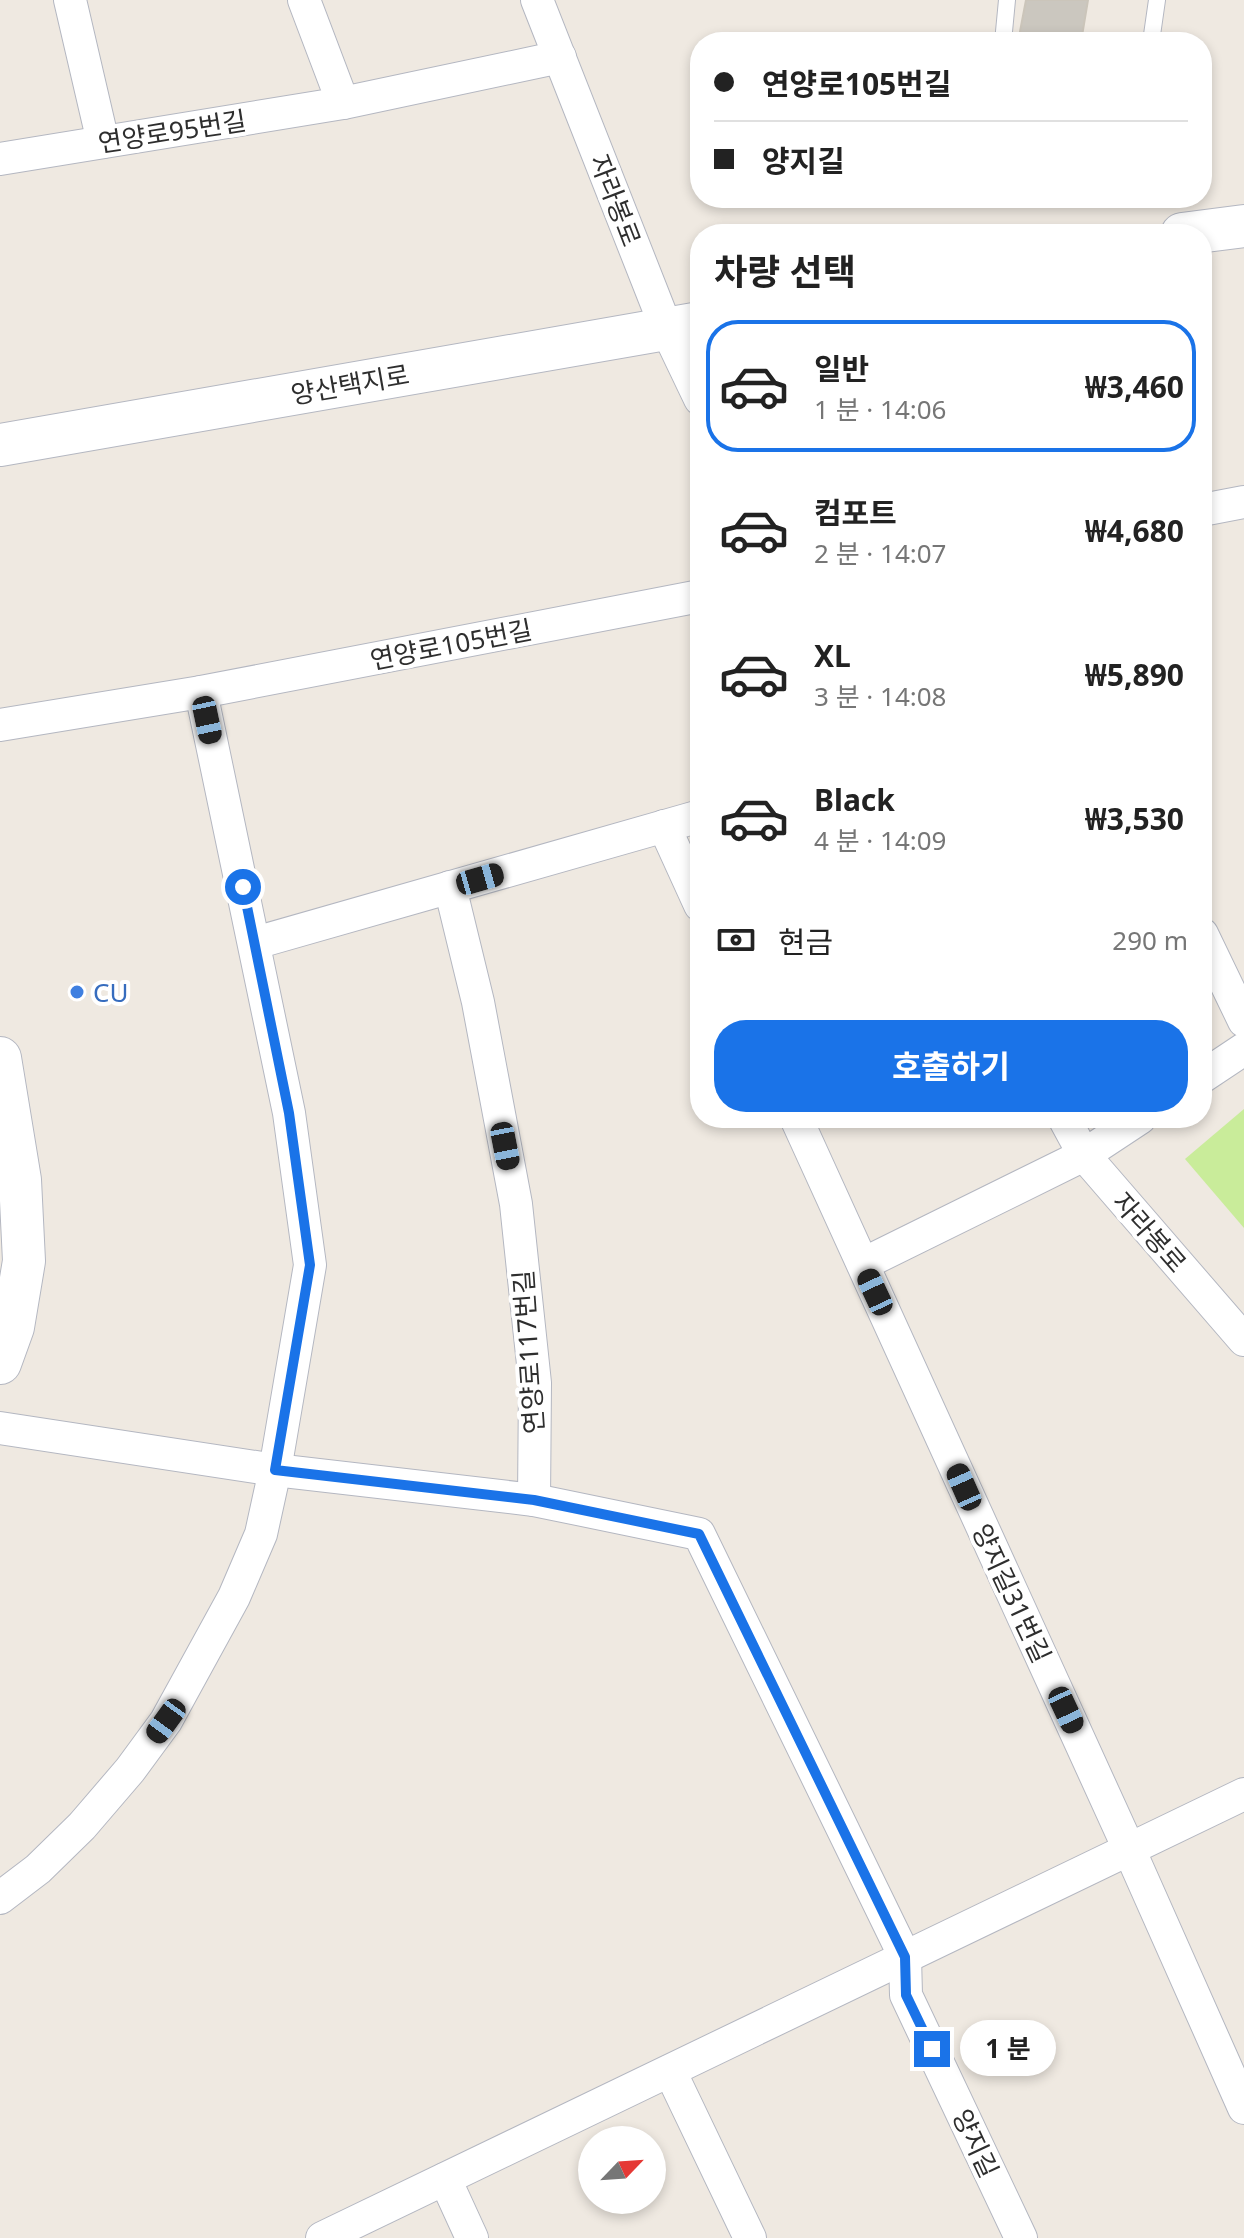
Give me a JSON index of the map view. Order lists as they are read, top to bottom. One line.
{"streets":{"street":["연양로95번길","자라봉로","양산택지로","연양로105번길","연양로117번길","양지길31번길","양지길"]},"crossings":[["연양로95번길","자라봉로"],["자라봉로","양산택지로"],["연양로117번길","양지길"]],"places":["CU"],"north":"top right","page":{"banner":["연양로105번길","양지길"],"heading":"차량 선택","list":[{"name":"일반","note":"1 분 · 14:06","value":"₩3,460"},{"name":"컴포트","note":"2 분 · 14:07","value":"₩4,680"},{"name":"XL","note":"3 분 · 14:08","value":"₩5,890"},{"name":"Black","note":"4 분 · 14:09","value":"₩3,530"}],"pay":["현금","290 m"],"buttons":"호출하기","bubble":"1 분"}}
